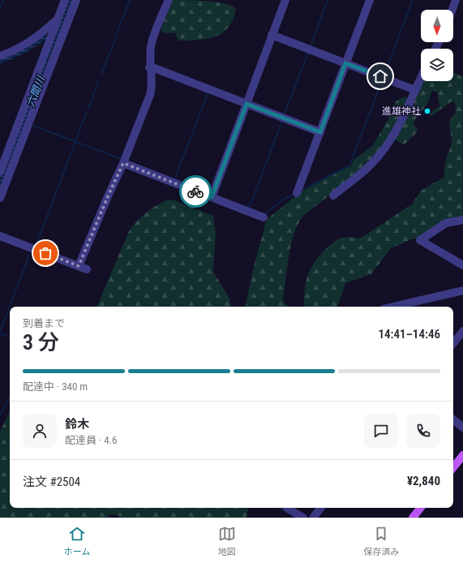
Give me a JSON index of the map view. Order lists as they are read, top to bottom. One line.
{"water":["六間川"],"places":["進雄神社"],"north":"bottom","page":{"heading":["3 分","到着まで","14:41–14:46"],"panel":["鈴木","配達員 · 4.6","注文 #2504","¥2,840"],"bar":"配達中 · 340 m","tabs":["ホーム","地図","保存済み"]}}
